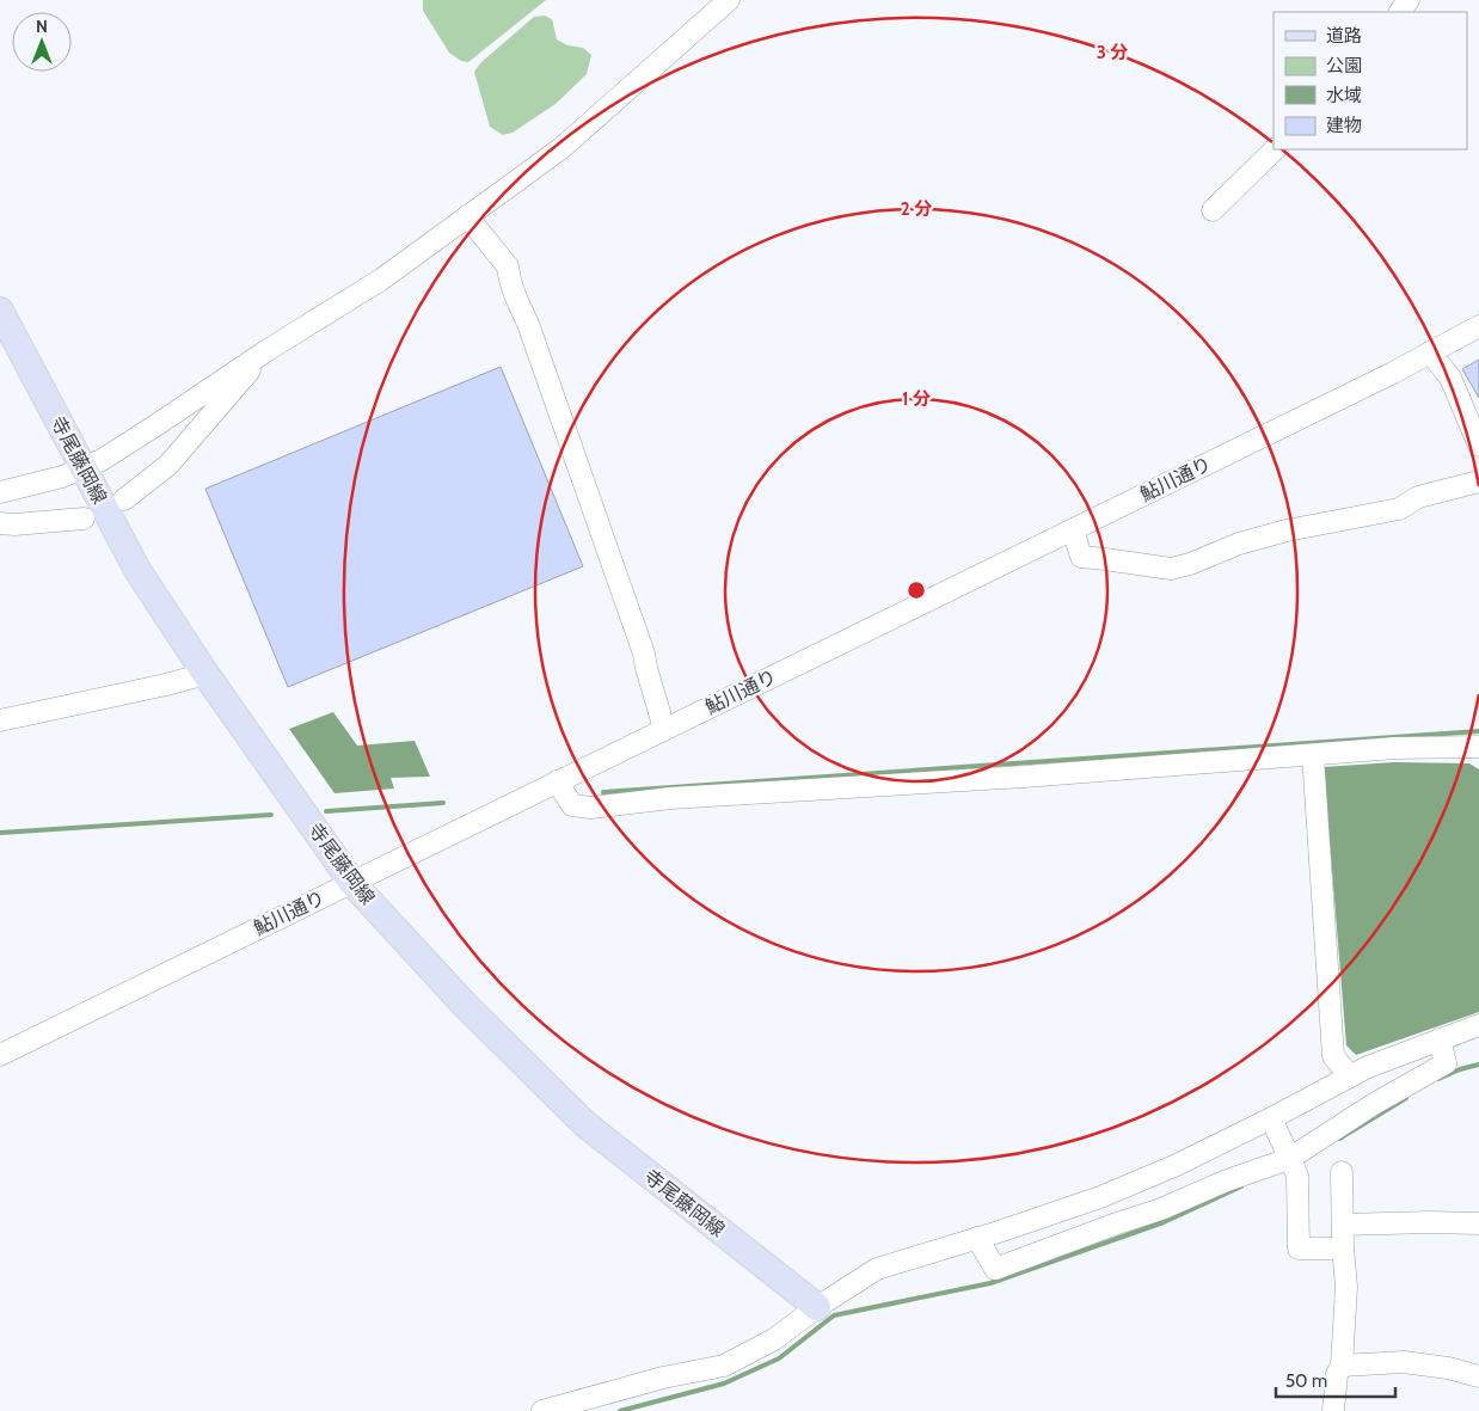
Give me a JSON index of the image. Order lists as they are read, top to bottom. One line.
{"streets":{"main road":["寺尾藤岡線"],"street":["鮎川通り"]},"crossings":[["寺尾藤岡線","鮎川通り"]],"legend":["道路","公園","水域","建物"],"scale_bar":"50 m","north":"top","rings":["3 分","2 分","1 分"]}
